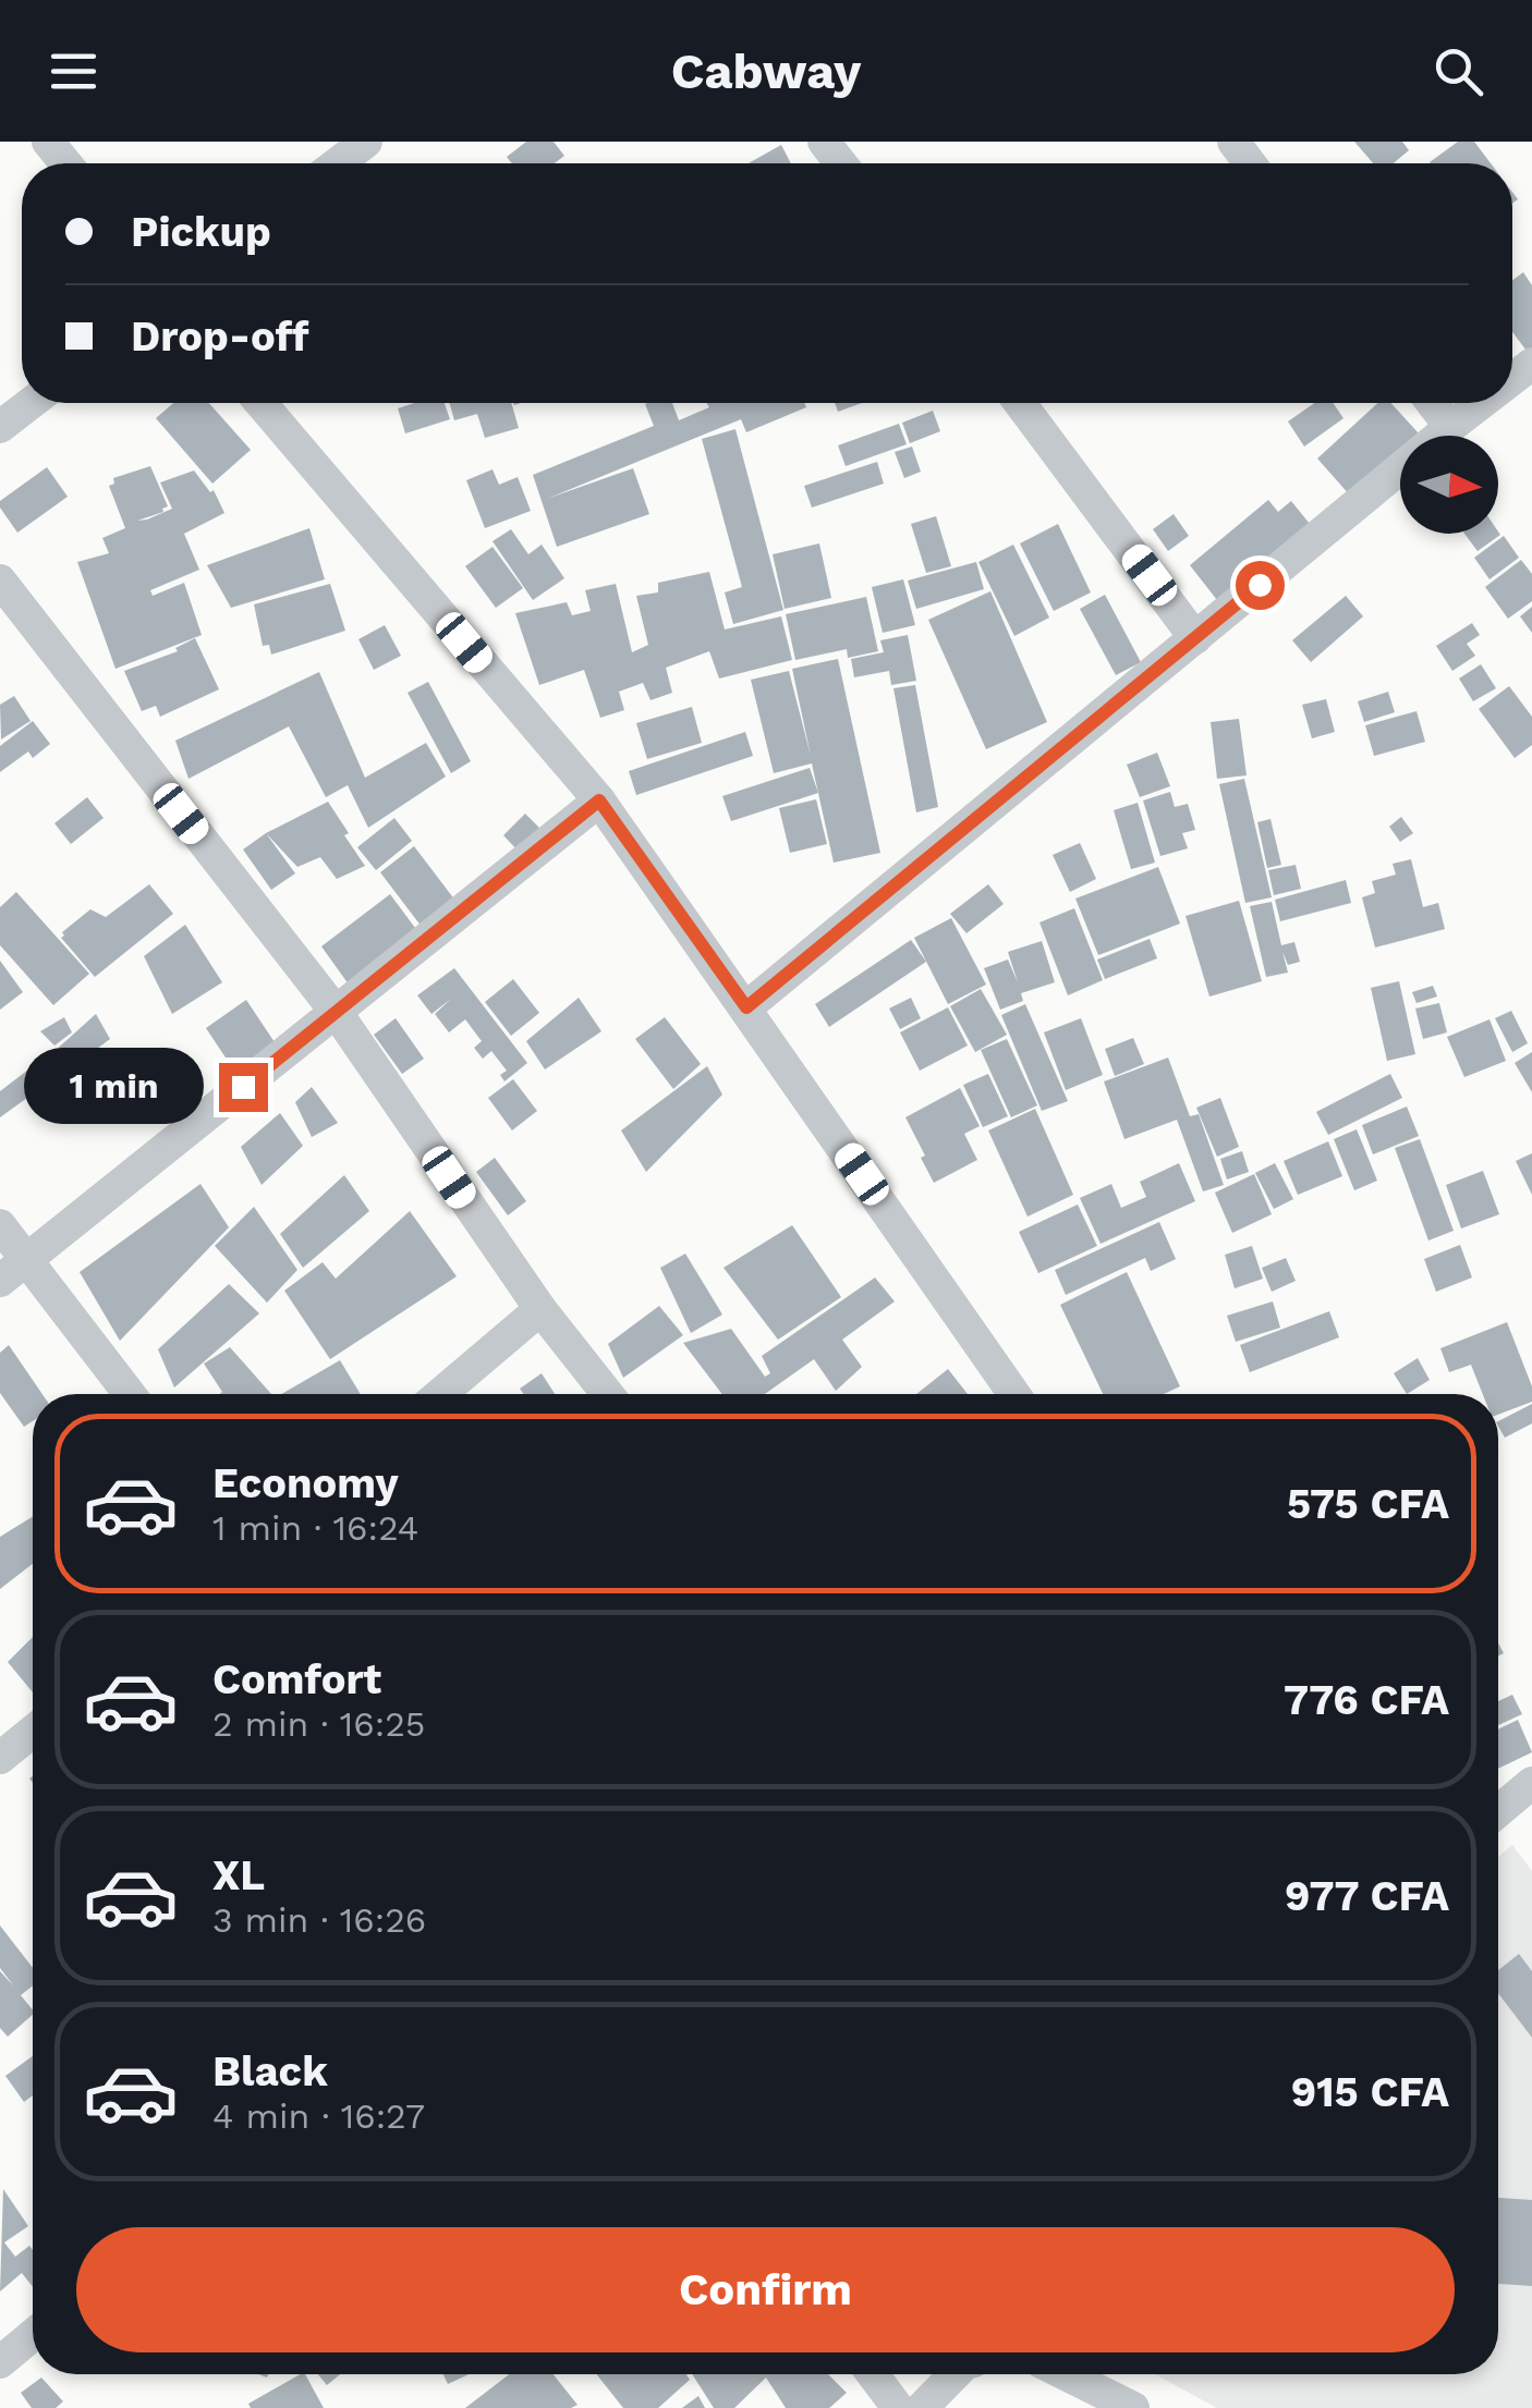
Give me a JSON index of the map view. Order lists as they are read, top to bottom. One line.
{"north":"right","page":{"header":"Cabway","banner":["Pickup","Drop-off"],"bubble":"1 min","list":[{"name":"Economy","note":"1 min · 16:24","value":"575 CFA"},{"name":"Comfort","note":"2 min · 16:25","value":"776 CFA"},{"name":"XL","note":"3 min · 16:26","value":"977 CFA"},{"name":"Black","note":"4 min · 16:27","value":"915 CFA"}],"buttons":"Confirm"}}
